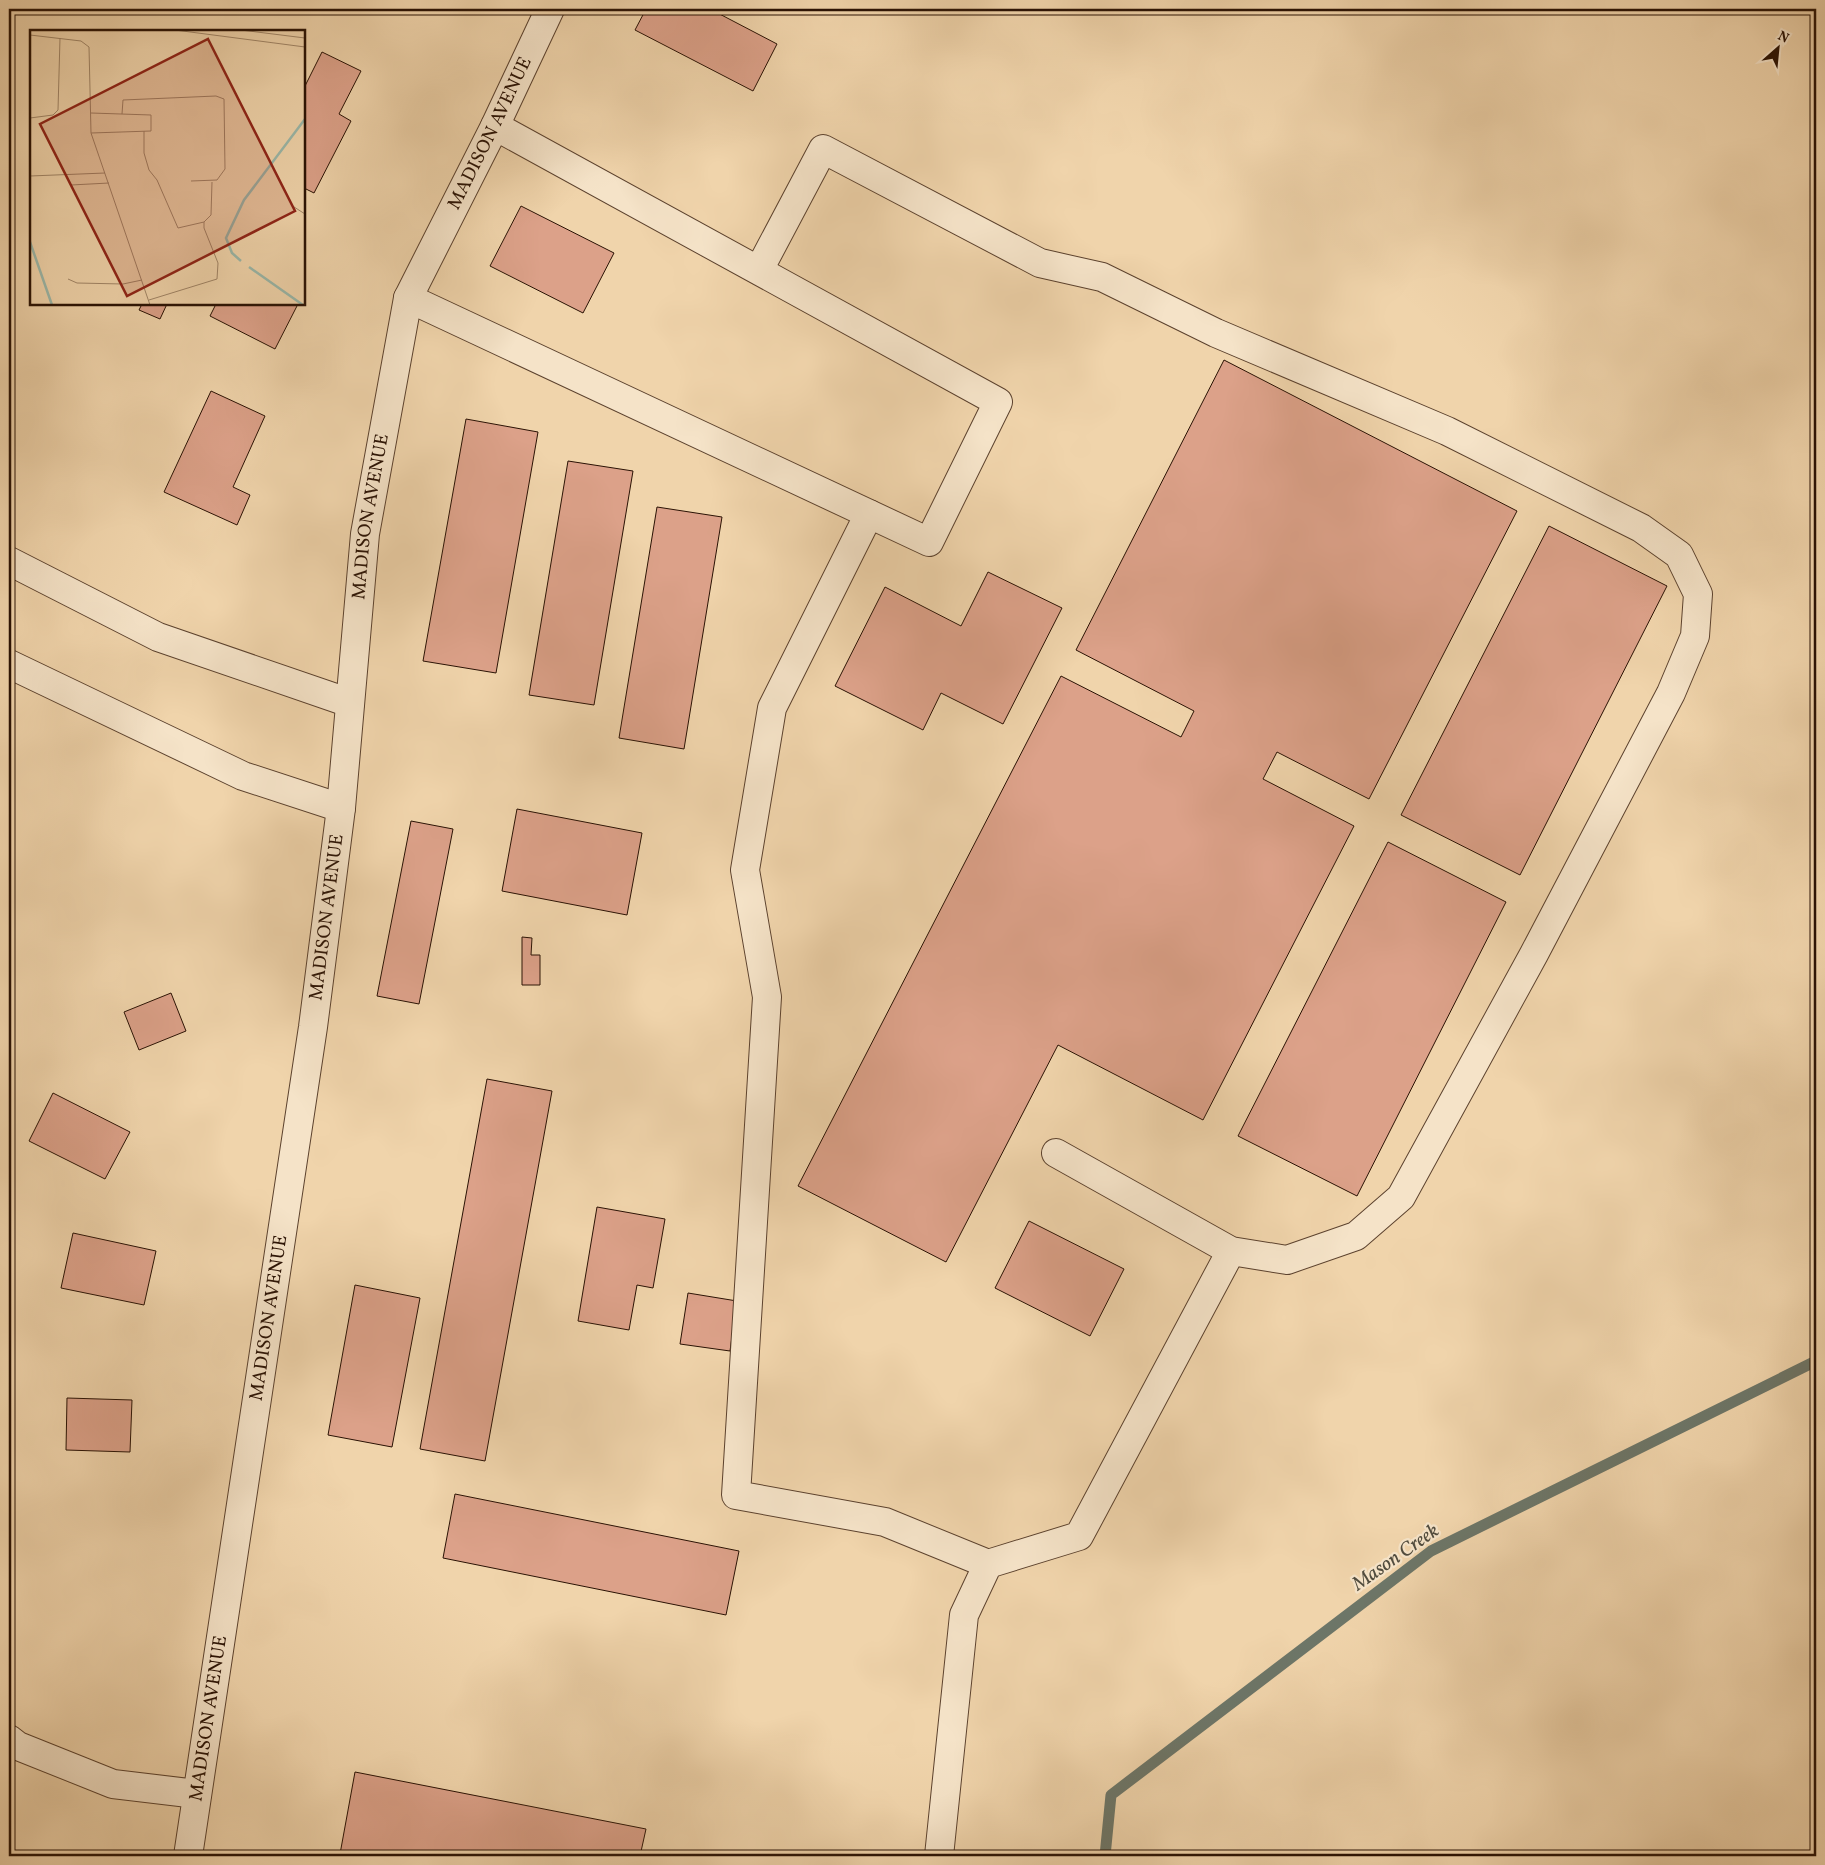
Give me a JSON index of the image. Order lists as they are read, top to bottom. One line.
{"streets":{"street":["MADISON AVENUE"]},"water":["Mason Creek"],"north":"top right"}
